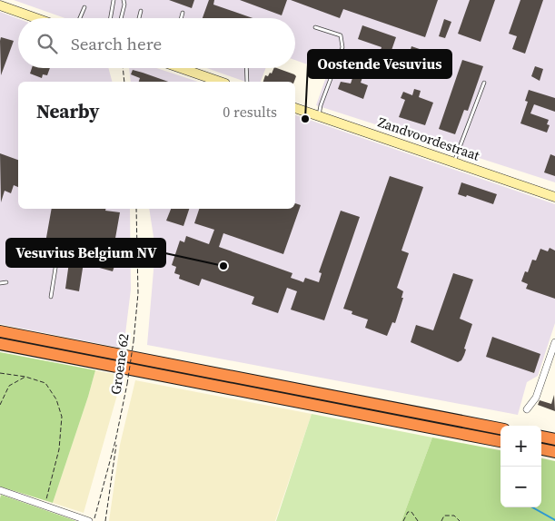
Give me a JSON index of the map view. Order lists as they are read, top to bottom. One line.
{"streets":{"main road":["Zandvoordestraat"],"path":["Groene 62"]},"places":["Oostende Vesuvius","Vesuvius Belgium NV"],"page":{"search":"Search here","heading":["Nearby","0 results"],"map_buttons":["+","−"]}}
